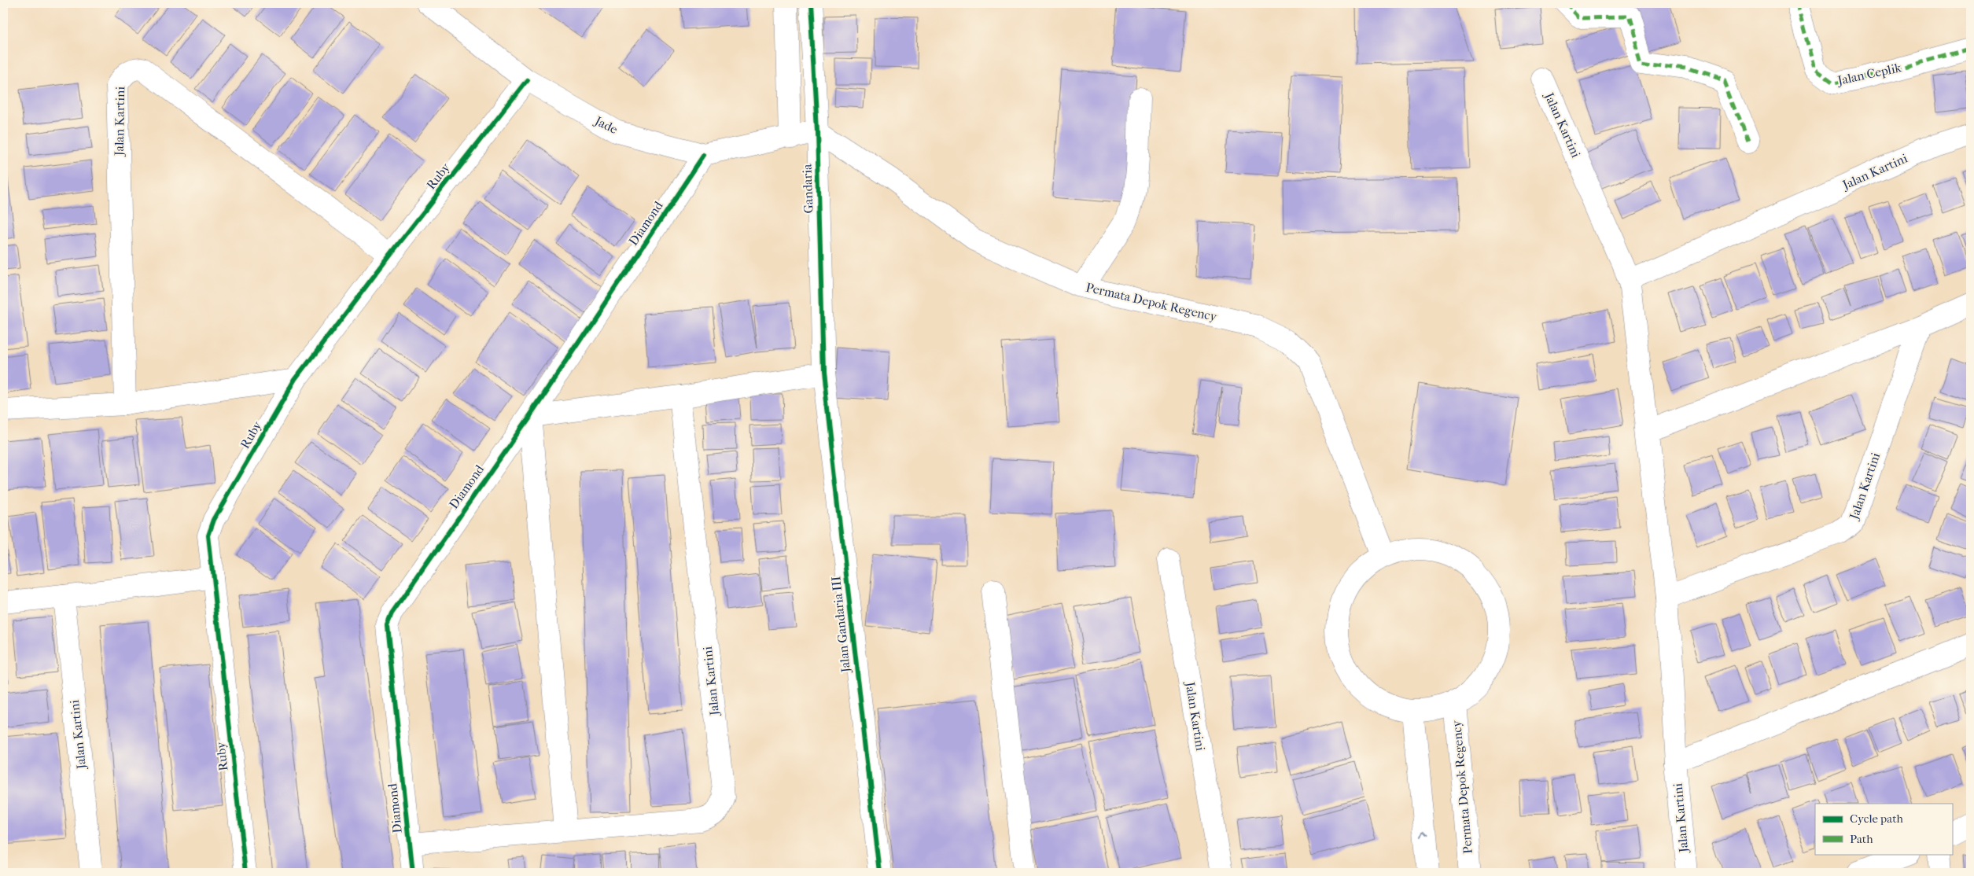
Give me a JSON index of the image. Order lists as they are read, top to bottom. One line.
{"streets":{"street":["Jalan Ceplik","Jalan Kartini","Jade","Ruby","Gandaria","Diamond","Permata Depok Regency","Jalan Gandaria III"]},"crossings":[["Jalan Kartini","Ruby"],["Jalan Kartini","Diamond"],["Jade","Ruby"],["Jade","Gandaria"],["Jade","Diamond"],["Jade","Permata Depok Regency"],["Gandaria","Permata Depok Regency"],["Gandaria","Jalan Gandaria III"]],"legend":["Cycle path","Path"]}
